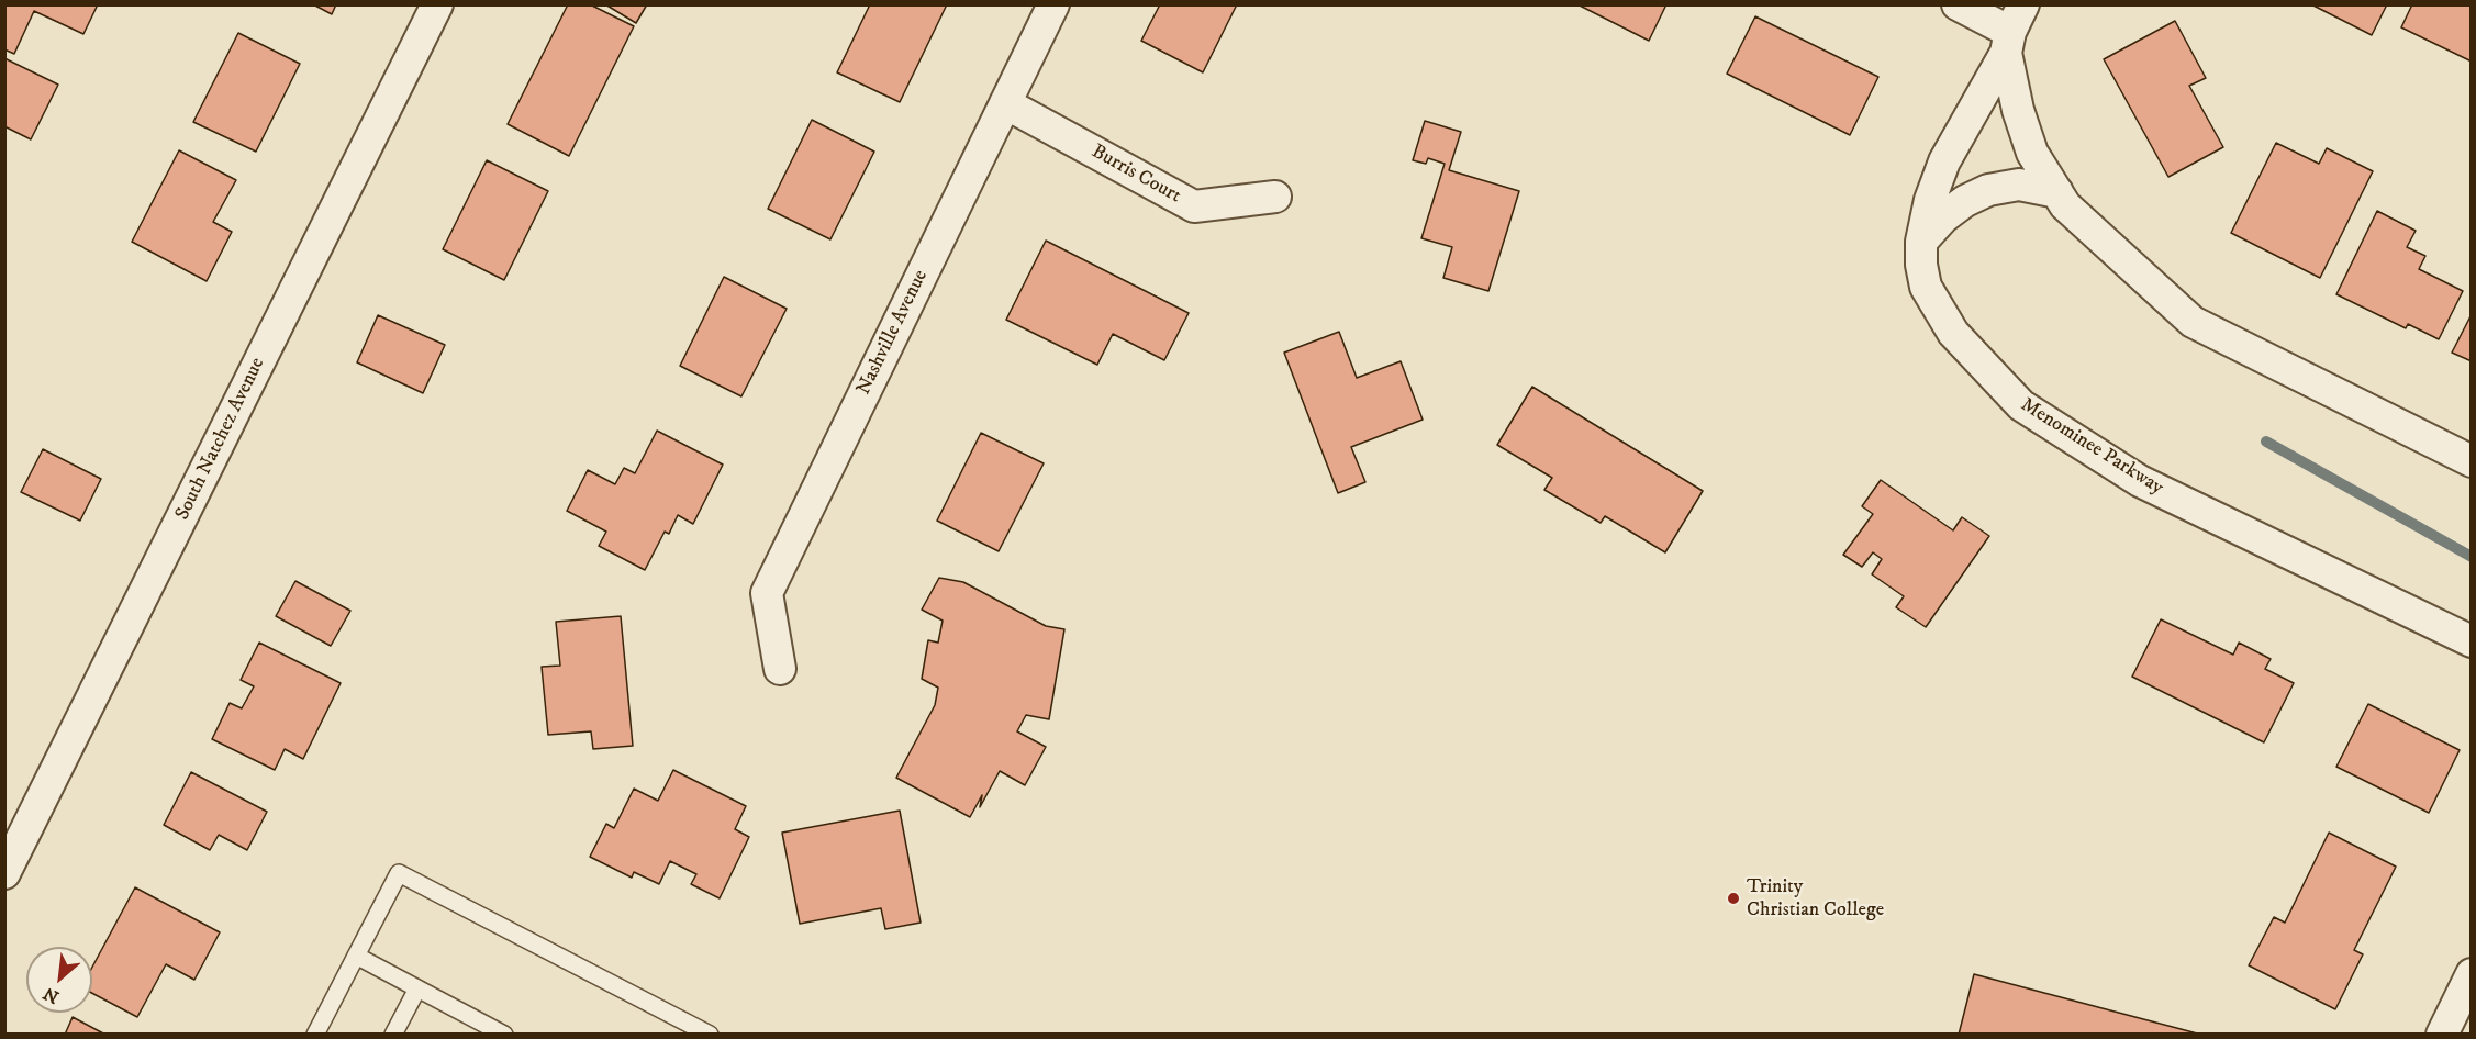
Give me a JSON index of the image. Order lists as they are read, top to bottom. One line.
{"streets":{"street":["Burris Court","Nashville Avenue","South Natchez Avenue","Menominee Parkway"]},"crossings":[["Burris Court","Nashville Avenue"]],"places":["Trinity Christian College"],"north":"bottom left"}
